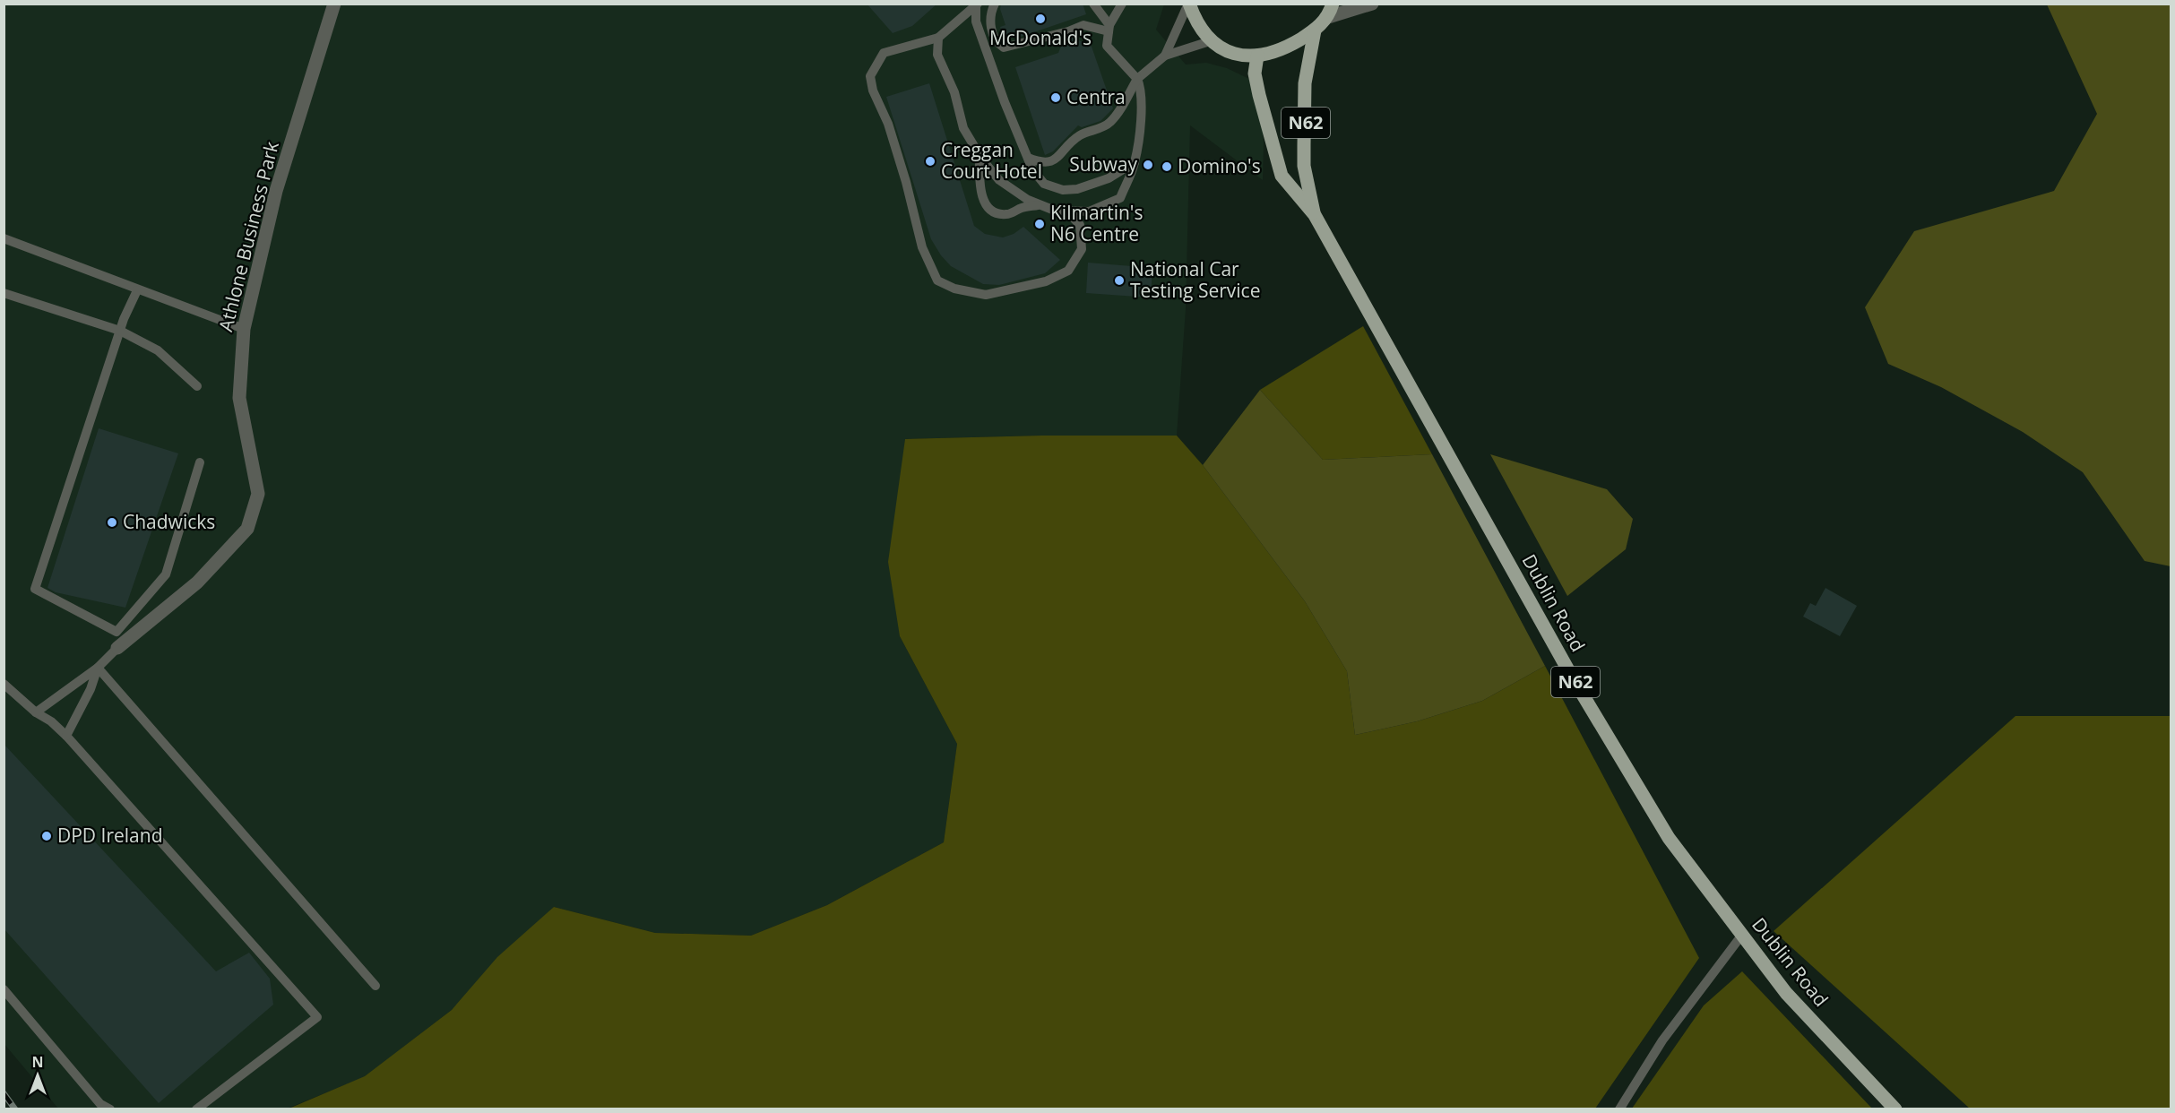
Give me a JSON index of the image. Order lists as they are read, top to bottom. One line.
{"streets":{"main road":["N62","Dublin Road"],"street":["Athlone Business Park"]},"places":["McDonald's","Centra","Creggan Court Hotel","Subway","Domino's","Kilmartin's N6 Centre","National Car Testing Service","Chadwicks","DPD Ireland"],"north":"top"}
